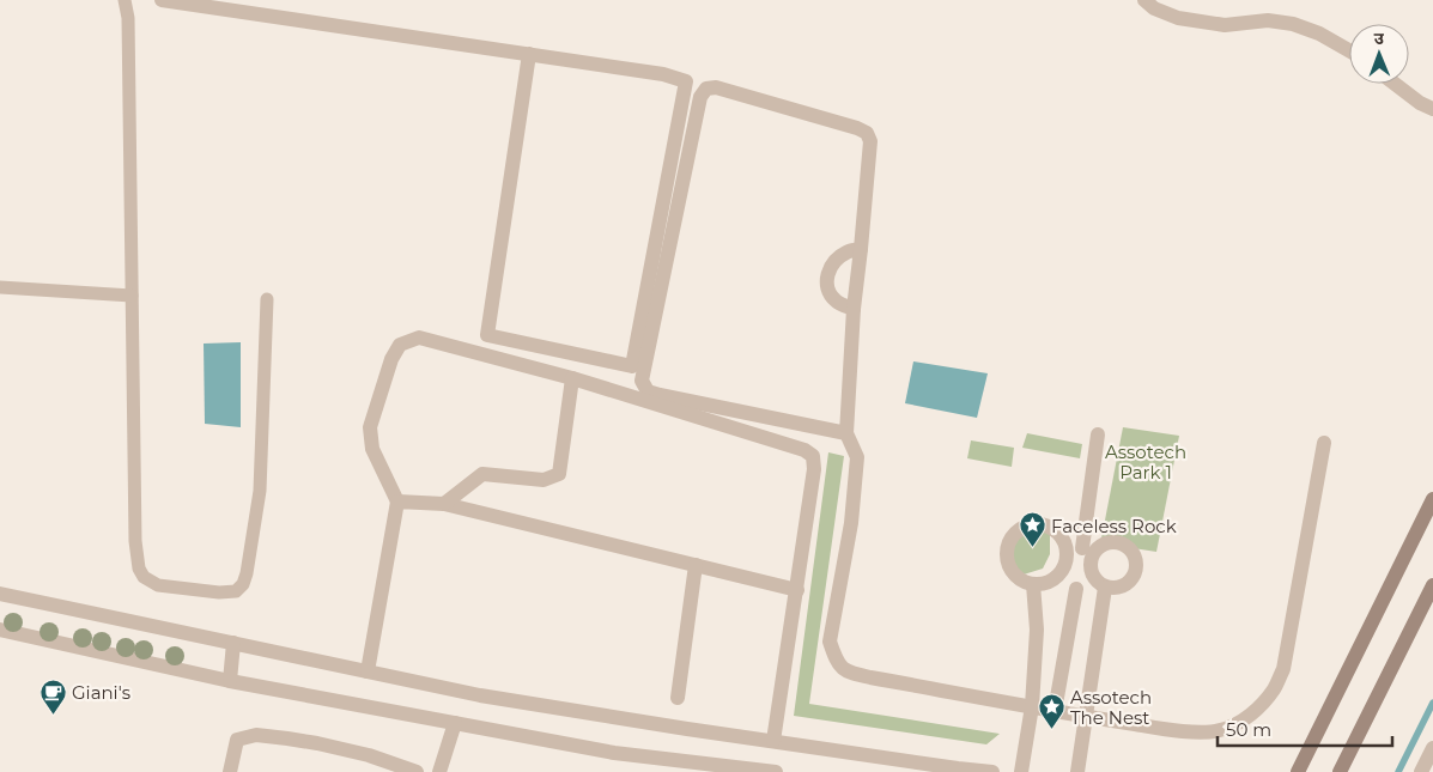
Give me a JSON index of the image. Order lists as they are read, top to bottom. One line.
{"parks":["Assotech Park 1"],"places":{"place":["Faceless Rock","Assotech The Nest"],"cafe":["Giani's"]},"scale_bar":"50 m","north":"top"}
